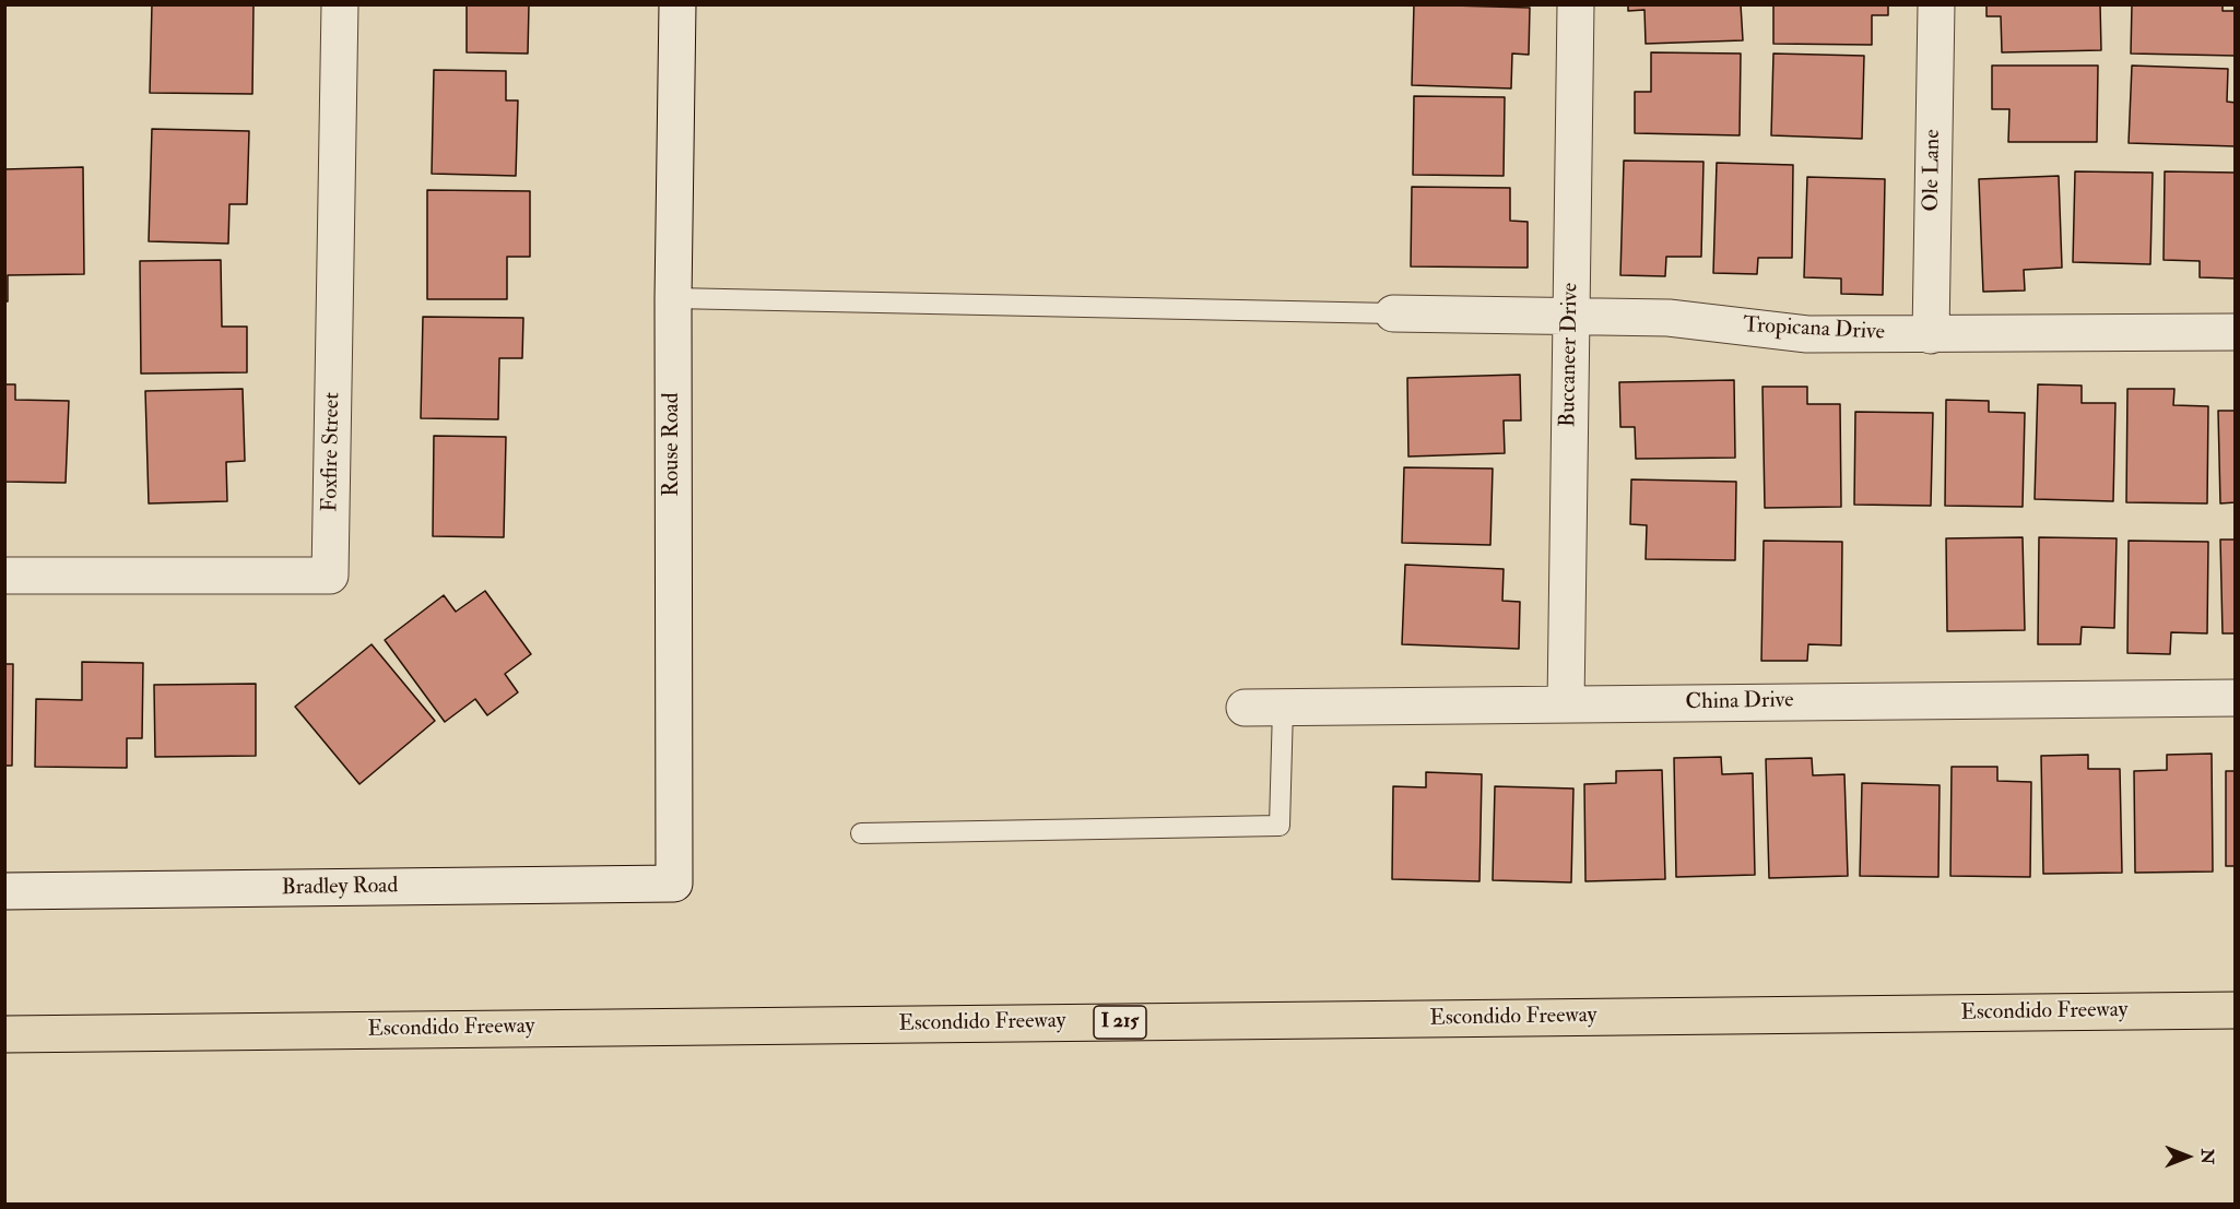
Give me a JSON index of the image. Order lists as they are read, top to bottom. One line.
{"streets":{"highway":["Escondido Freeway","I 215"],"street":["Ole Lane","Tropicana Drive","Buccaneer Drive","Rouse Road","Foxfire Street","China Drive","Bradley Road"]},"crossings":[["Ole Lane","Tropicana Drive"],["Tropicana Drive","Buccaneer Drive"],["Buccaneer Drive","China Drive"],["Rouse Road","Bradley Road"]],"north":"right"}
